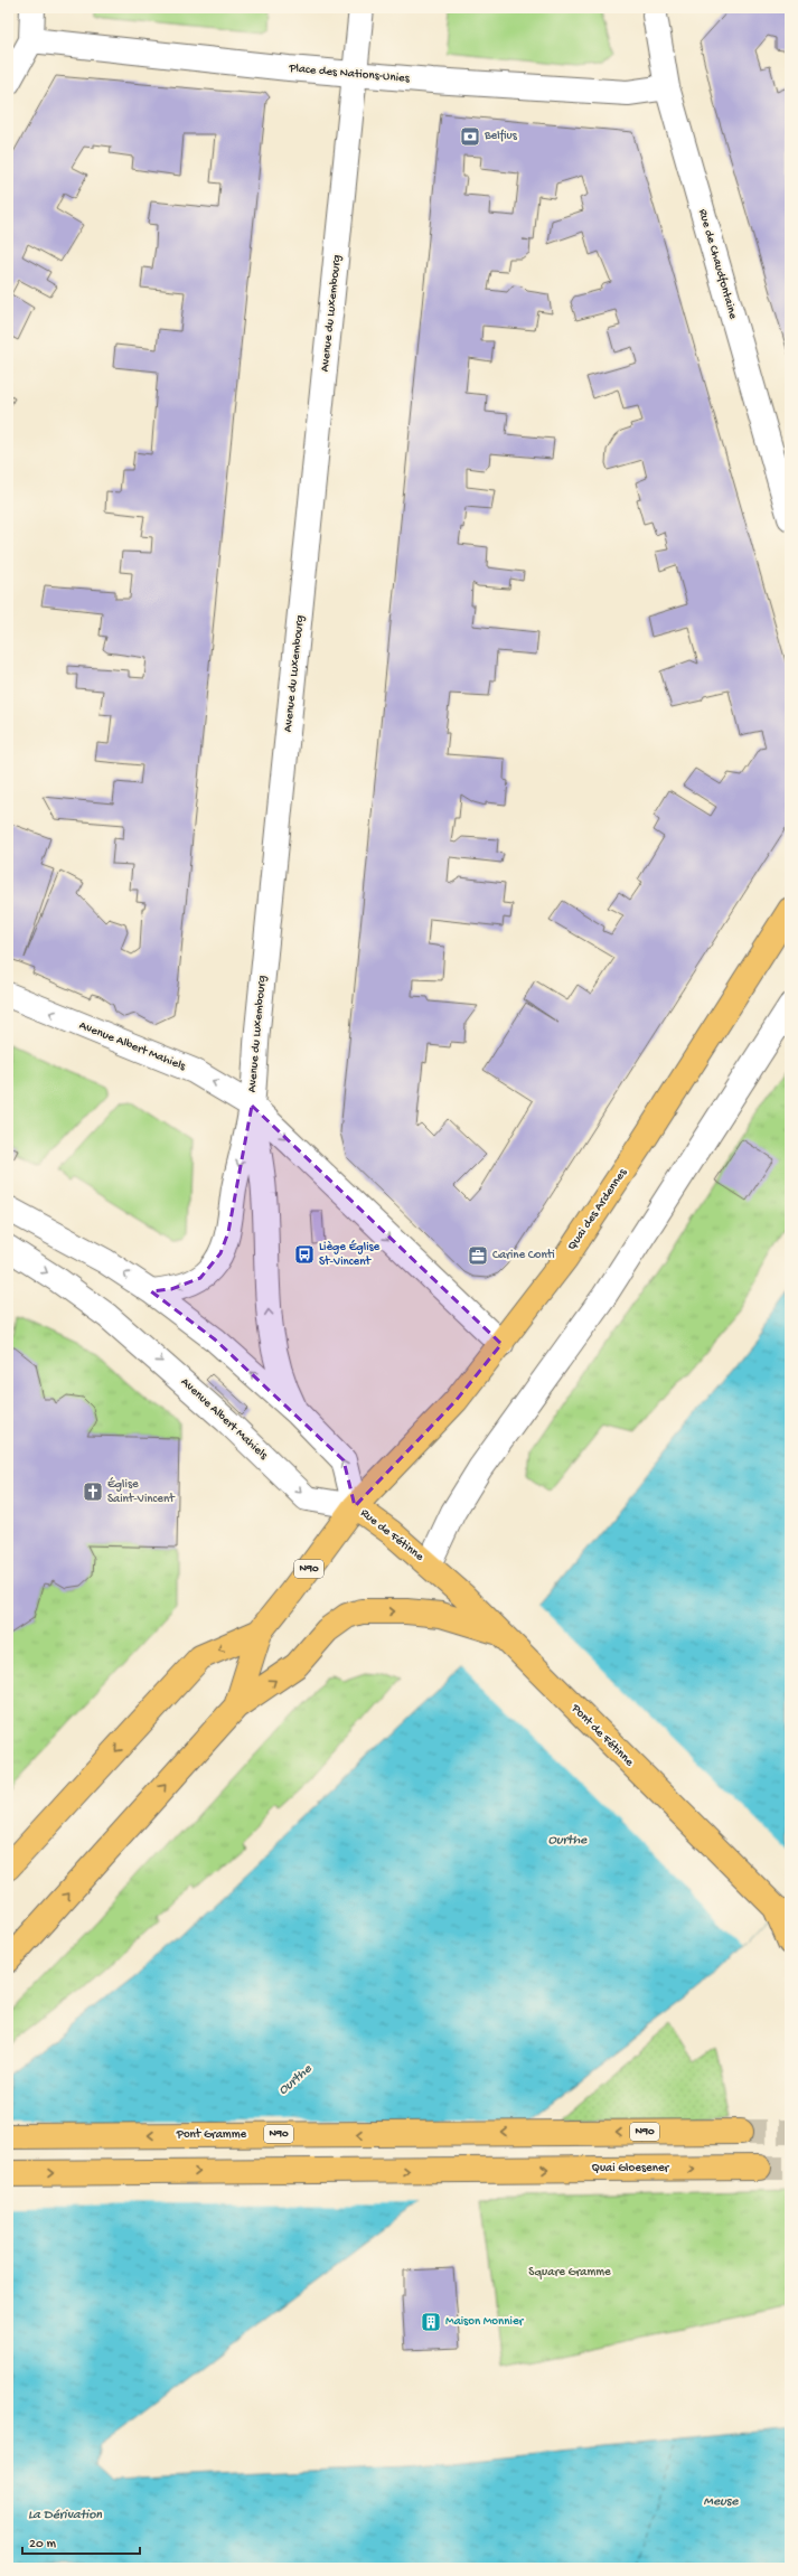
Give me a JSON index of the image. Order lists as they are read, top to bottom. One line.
{"streets":{"main road":["Quai des Ardennes","Rue de Fétinne","N90","Pont de Fétinne","Pont Gramme","Quai Gloesener"],"street":["Place des Nations-Unies","Rue de Chaudfontaine","Avenue du Luxembourg","Avenue Albert Mahiels"]},"crossings":[["Place des Nations-Unies","Rue de Chaudfontaine"],["Place des Nations-Unies","Avenue du Luxembourg"],["Avenue du Luxembourg","Avenue Albert Mahiels"],["Avenue Albert Mahiels","Quai des Ardennes"],["Avenue Albert Mahiels","Rue de Fétinne"],["Avenue Albert Mahiels","N90"],["Quai des Ardennes","Rue de Fétinne"],["Quai des Ardennes","N90"],["Rue de Fétinne","N90"],["Rue de Fétinne","Pont de Fétinne"]],"one_way":["Pont Gramme","Quai Gloesener"],"water":["Ourthe","Meuse","La Dérivation"],"parks":["Square Gramme"],"places":{"bank":["Belfius"],"bus stop":["Liège Église St-Vincent"],"office":["Carine Conti"],"church":["Église Saint-Vincent"],"building":["Maison Monnier"]},"scale_bar":"20 m"}
